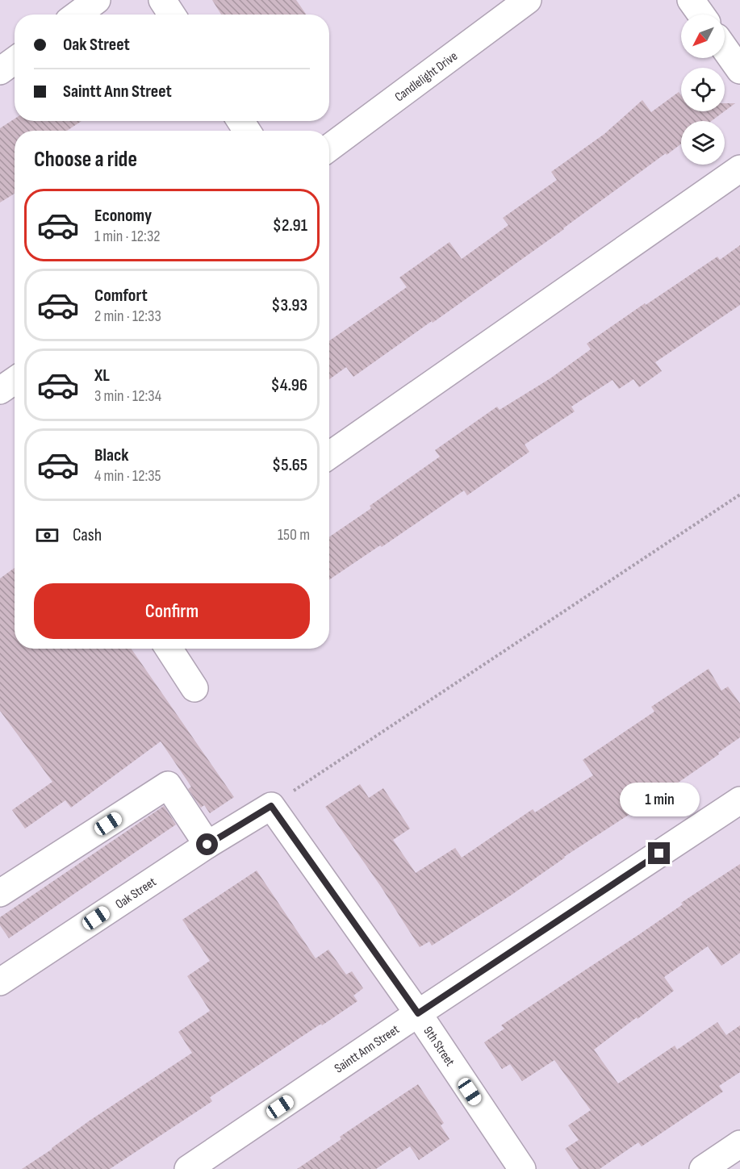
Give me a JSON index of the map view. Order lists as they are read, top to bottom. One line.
{"streets":{"street":["Candlelight Drive","Oak Street","9th Street","Saintt Ann Street"]},"crossings":[["Oak Street","9th Street"],["9th Street","Saintt Ann Street"]],"north":"bottom left","page":{"banner":["Oak Street","Saintt Ann Street"],"heading":"Choose a ride","list":[{"name":"Economy","note":"1 min · 12:32","value":"$2.91"},{"name":"Comfort","note":"2 min · 12:33","value":"$3.93"},{"name":"XL","note":"3 min · 12:34","value":"$4.96"},{"name":"Black","note":"4 min · 12:35","value":"$5.65"}],"pay":["Cash","150 m"],"buttons":"Confirm","bubble":"1 min"}}
